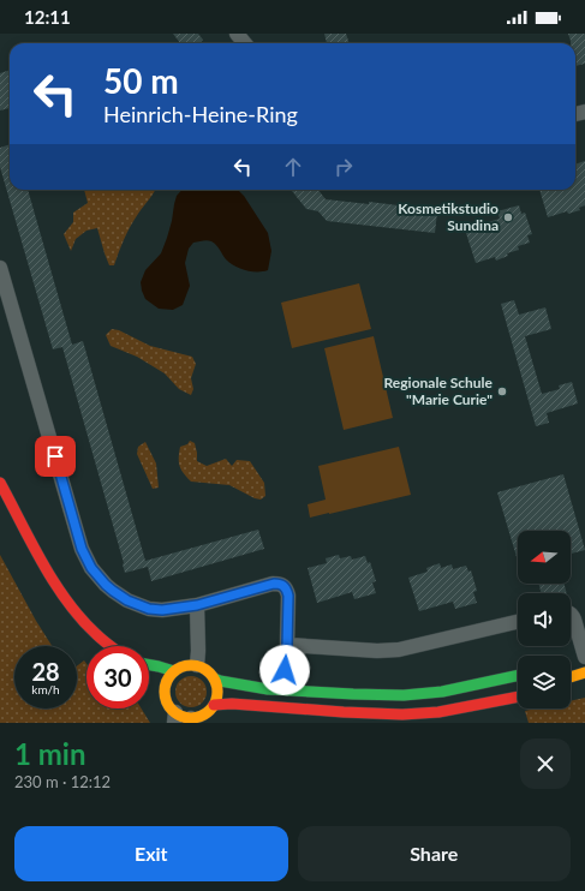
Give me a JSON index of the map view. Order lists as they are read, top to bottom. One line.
{"places":["Kosmetikstudio Sundina","Regionale Schule \"Marie Curie\""],"north":"left","page":{"status":"12:11","turn":["50 m","Heinrich-Heine-Ring"],"speed":"28 km/h","limit":"30","heading":["1 min","230 m · 12:12"],"buttons":["Exit","Share"]}}
